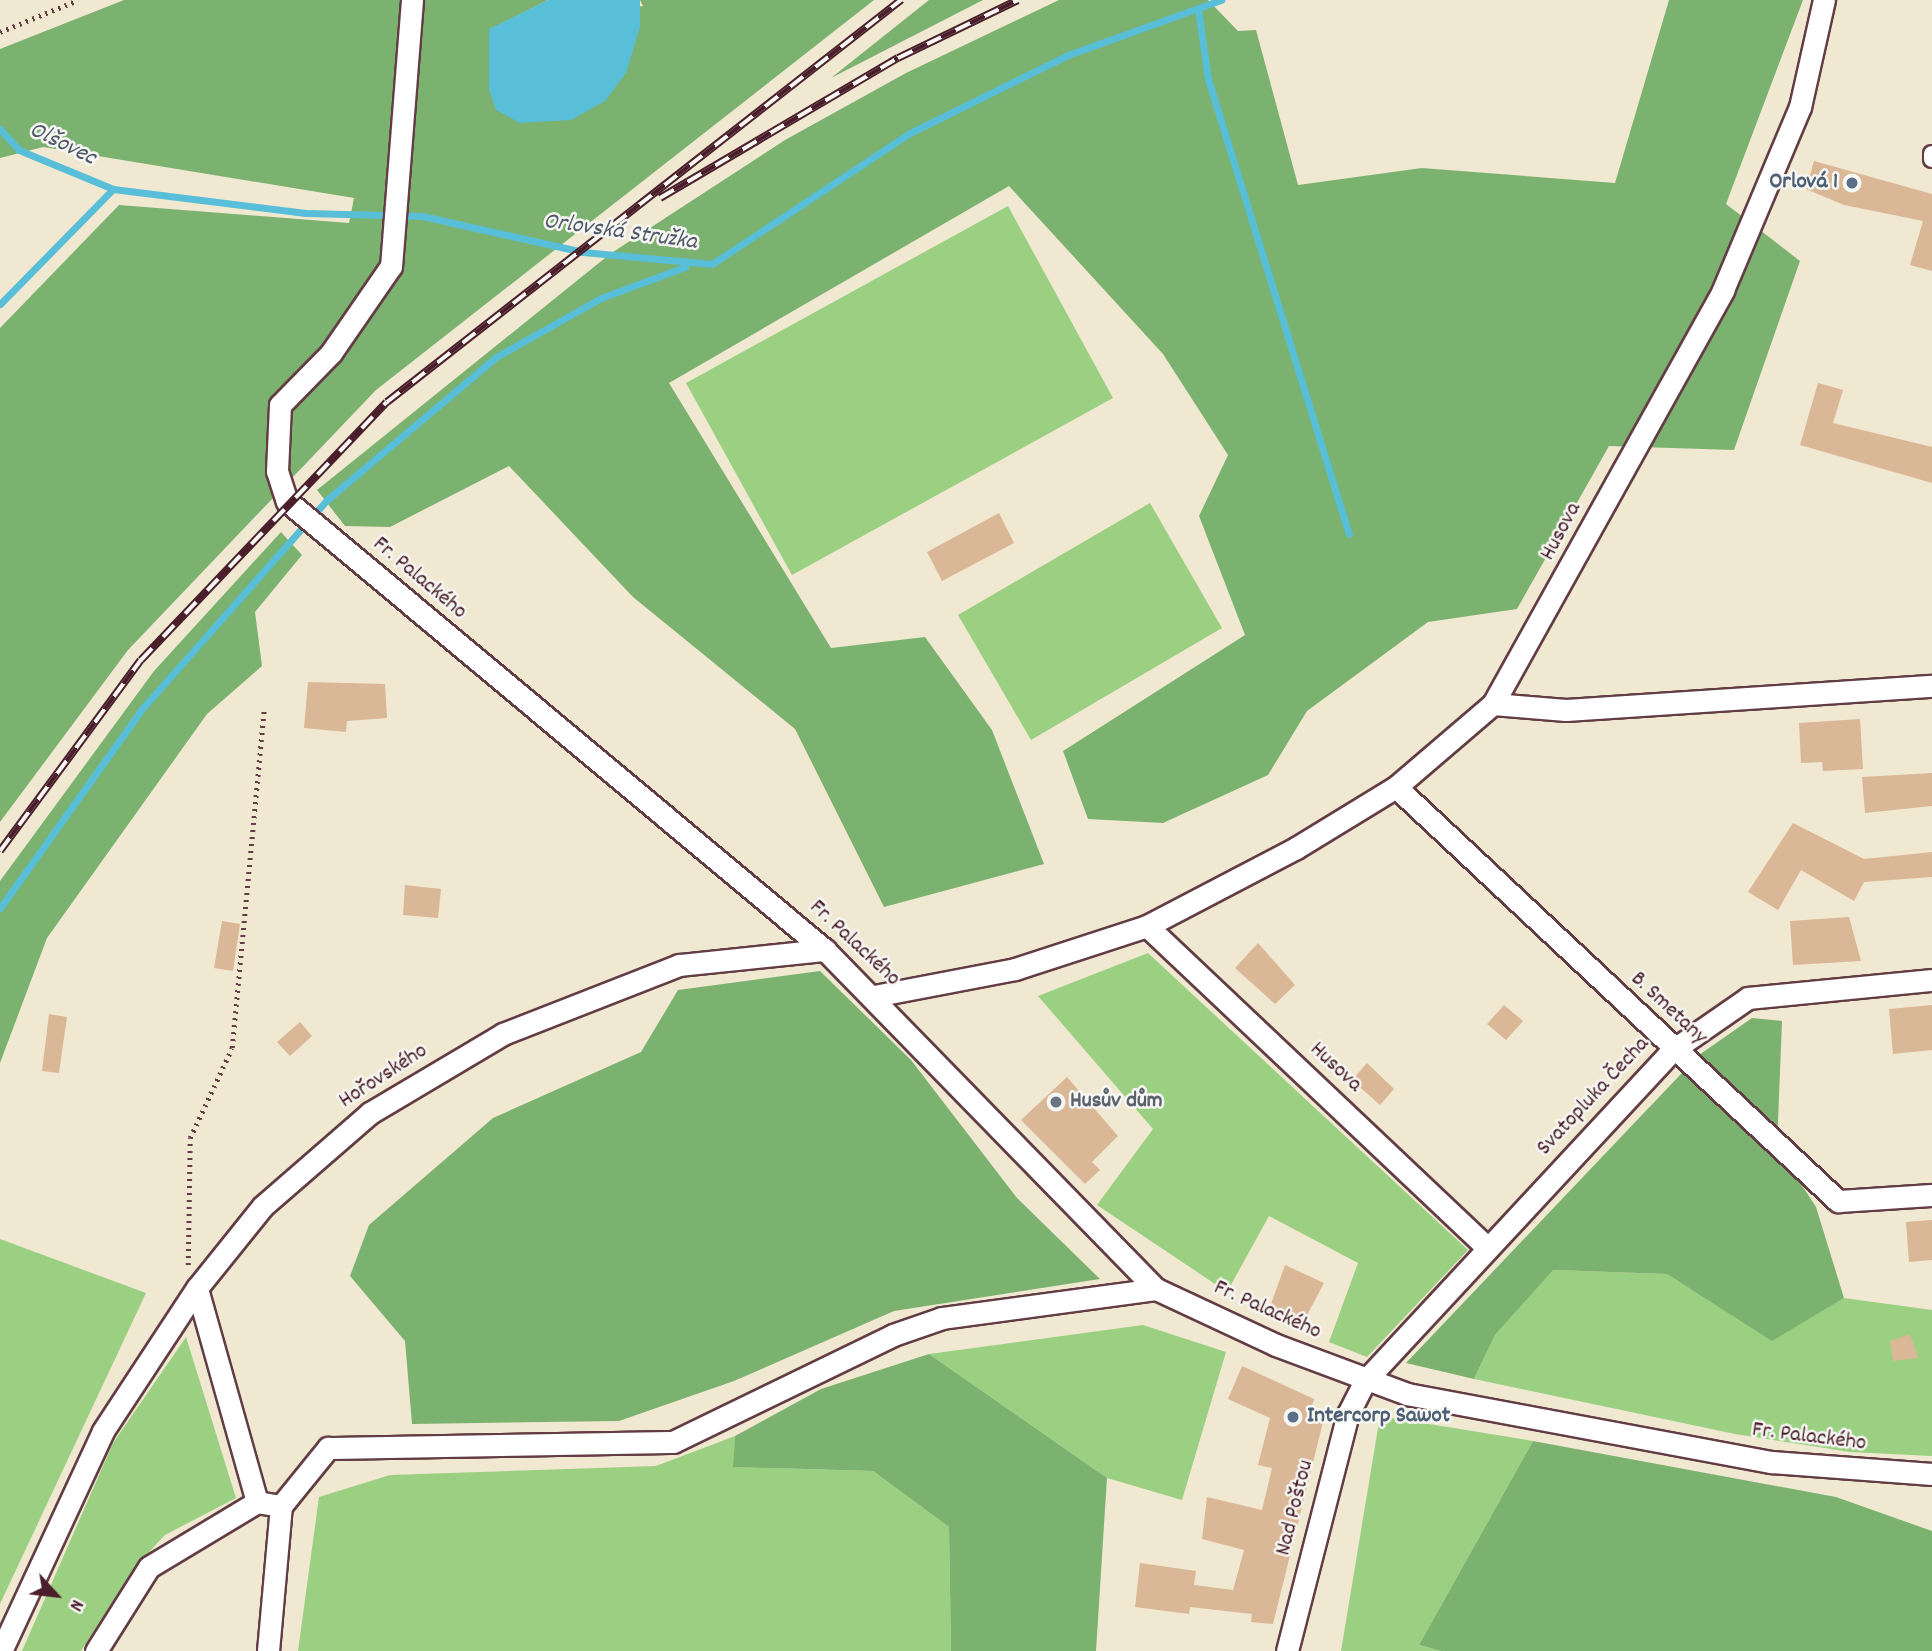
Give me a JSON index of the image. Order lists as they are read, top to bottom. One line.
{"streets":{"street":["Husova","Fr. Palackého","B. Smetany","Hořovského","Svatopluka Čecha","Nad Poštou"]},"crossings":[["Husova","Fr. Palackého"],["Husova","B. Smetany"],["Husova","Svatopluka Čecha"],["Fr. Palackého","Hořovského"],["Fr. Palackého","Svatopluka Čecha"],["Fr. Palackého","Nad Poštou"],["B. Smetany","Svatopluka Čecha"],["Svatopluka Čecha","Nad Poštou"]],"water":["Olšovec","Orlovská Stružka"],"places":["Orlová 1","Husův dům","Intercorp Sawot"],"north":"bottom right"}
